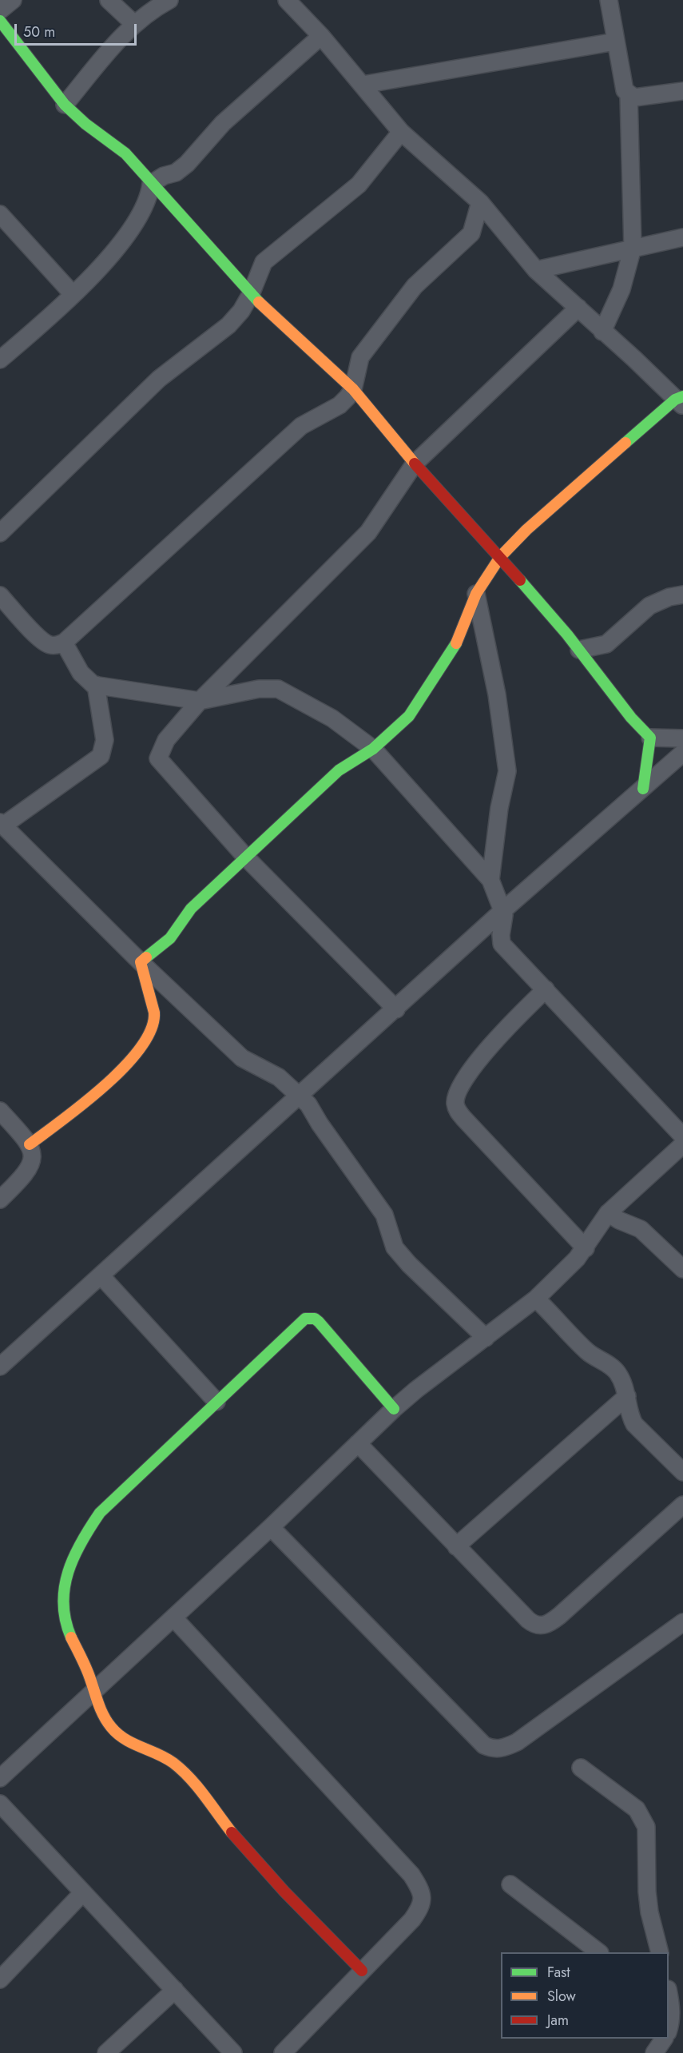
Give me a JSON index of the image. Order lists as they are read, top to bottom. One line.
{"legend":["Fast","Slow","Jam"],"scale_bar":"50 m"}
